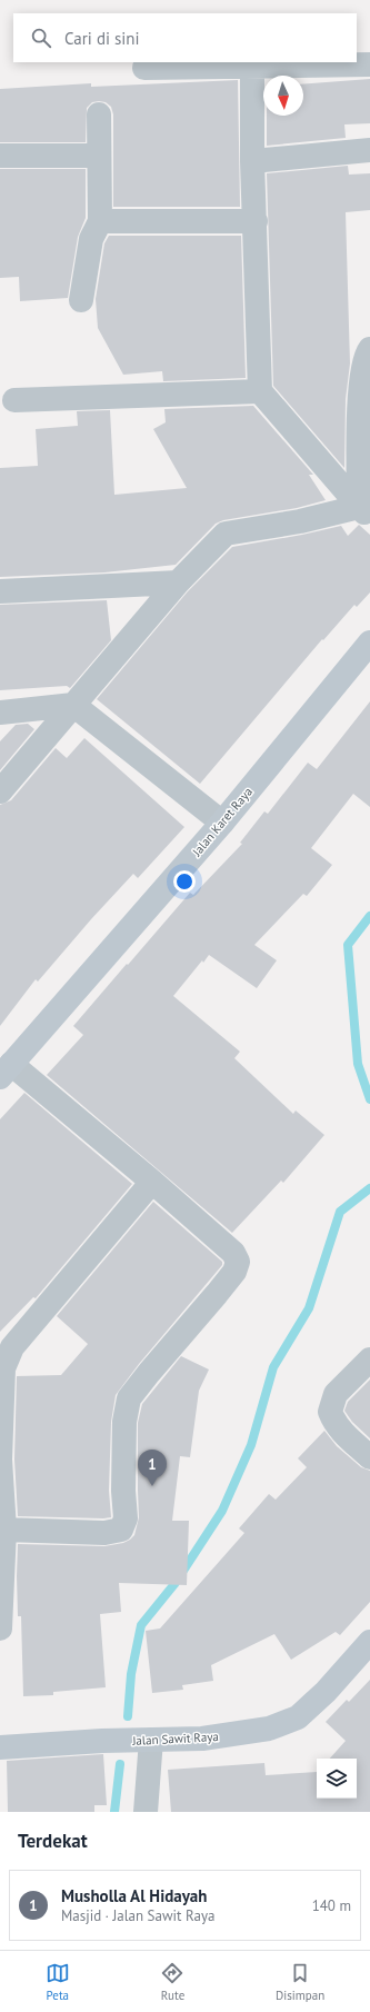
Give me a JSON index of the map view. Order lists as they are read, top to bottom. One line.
{"streets":{"street":["Jalan Karet Raya","Jalan Sawit Raya"]},"north":"bottom","page":{"search":"Cari di sini","pins":"1","heading":"Terdekat","list":[{"mark":"1","name":"Musholla Al Hidayah","note":"Masjid · Jalan Sawit Raya","value":"140 m"}],"nav":["Peta","Rute","Disimpan"]}}
